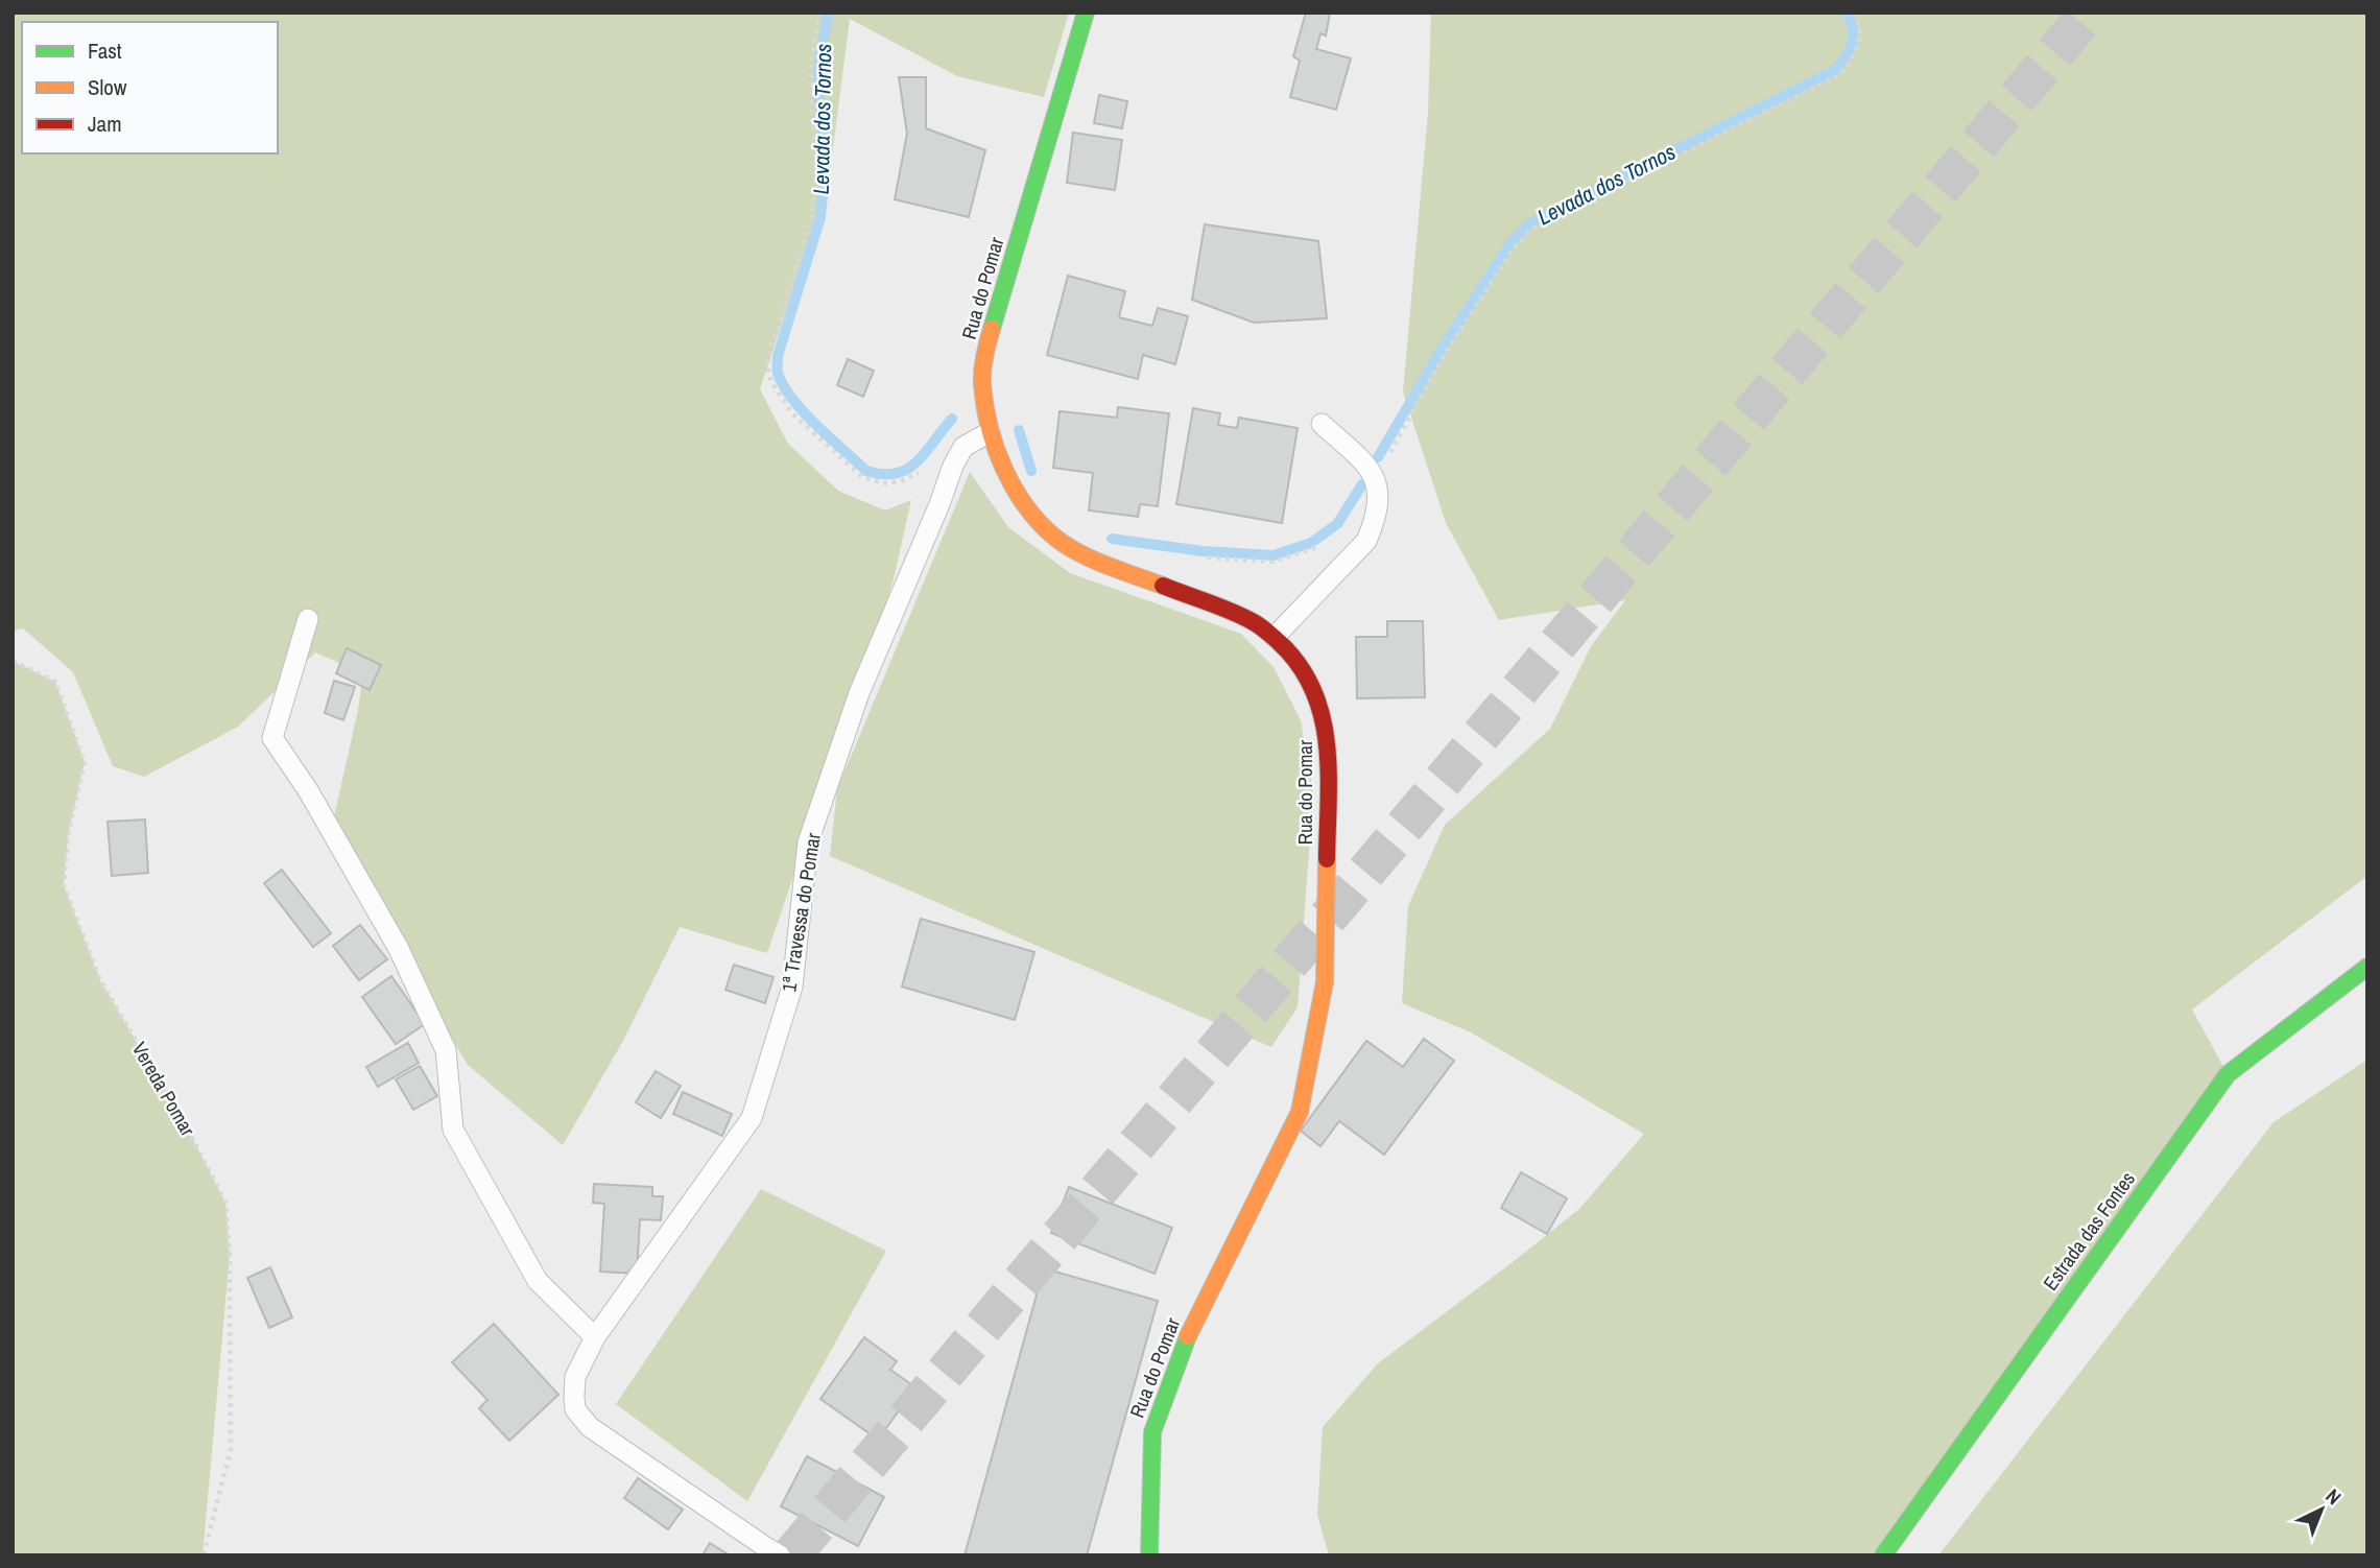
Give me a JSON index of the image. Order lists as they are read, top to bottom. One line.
{"streets":{"street":["Rua do Pomar","Estrada das Fontes"],"lane":["1ª Travessa do Pomar"],"path":["Vereda Pomar"]},"crossings":[["Rua do Pomar","1ª Travessa do Pomar"]],"water":["Levada dos Tornos"],"legend":["Fast","Slow","Jam"],"north":"top right"}
